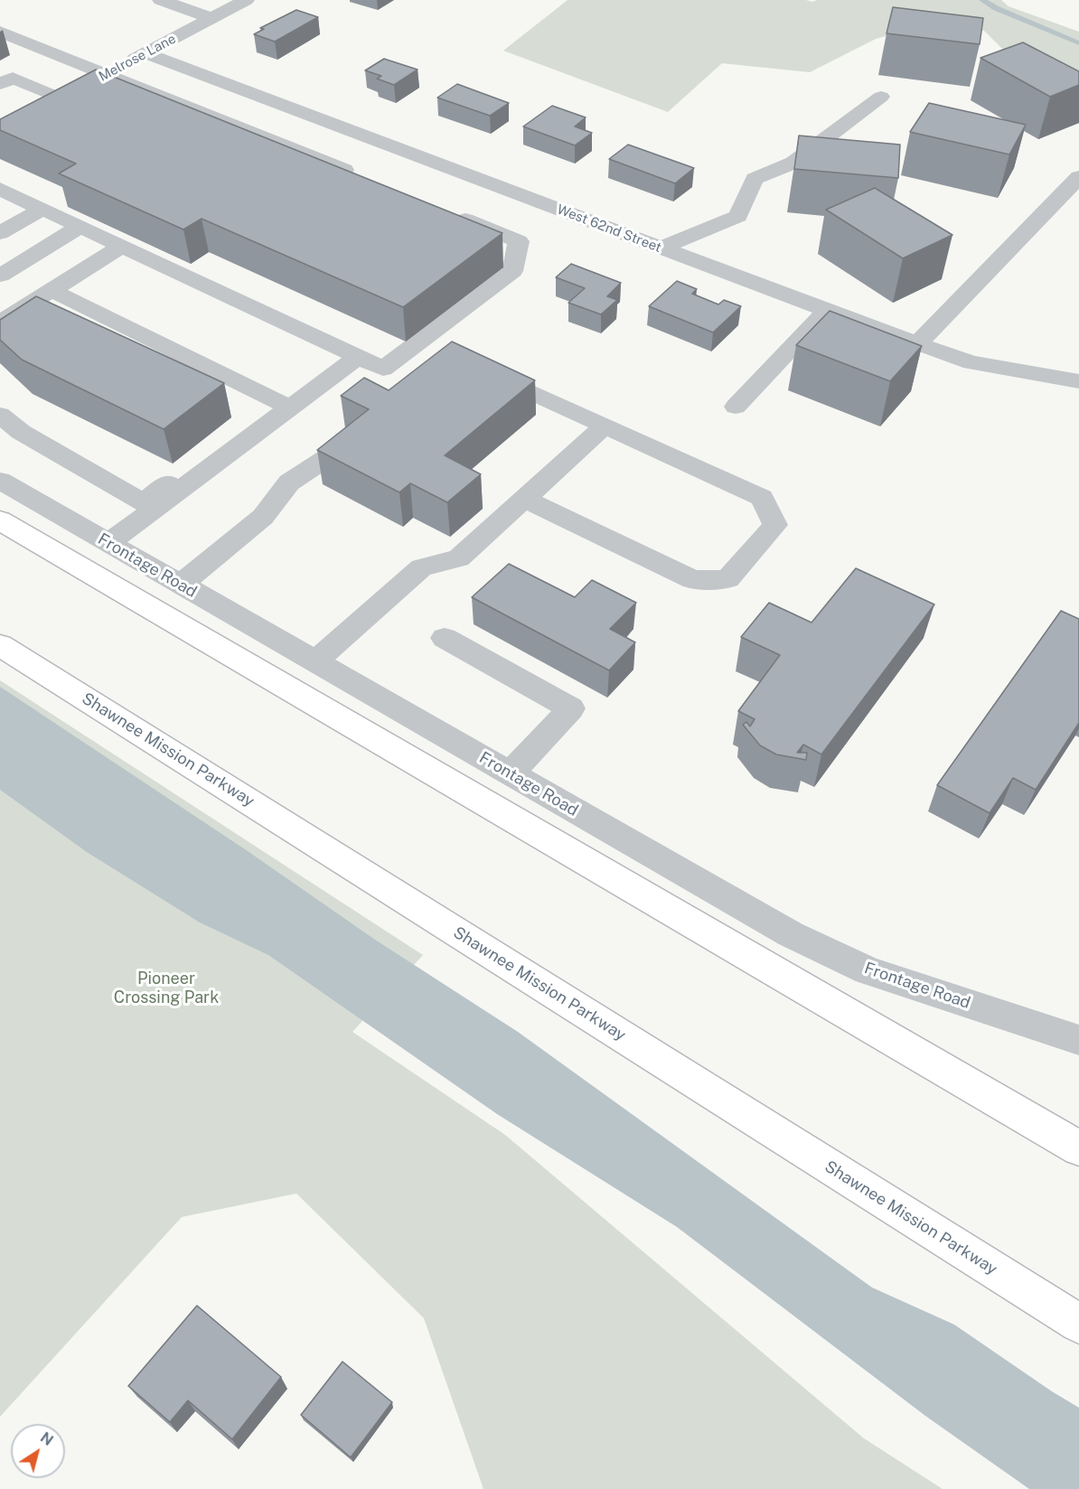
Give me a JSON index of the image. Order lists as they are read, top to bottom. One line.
{"streets":{"highway":["Shawnee Mission Parkway"],"street":["Melrose Lane","West 62nd Street","Frontage Road"]},"crossings":[["Melrose Lane","West 62nd Street"]],"parks":["Pioneer Crossing Park"],"north":"top right"}
